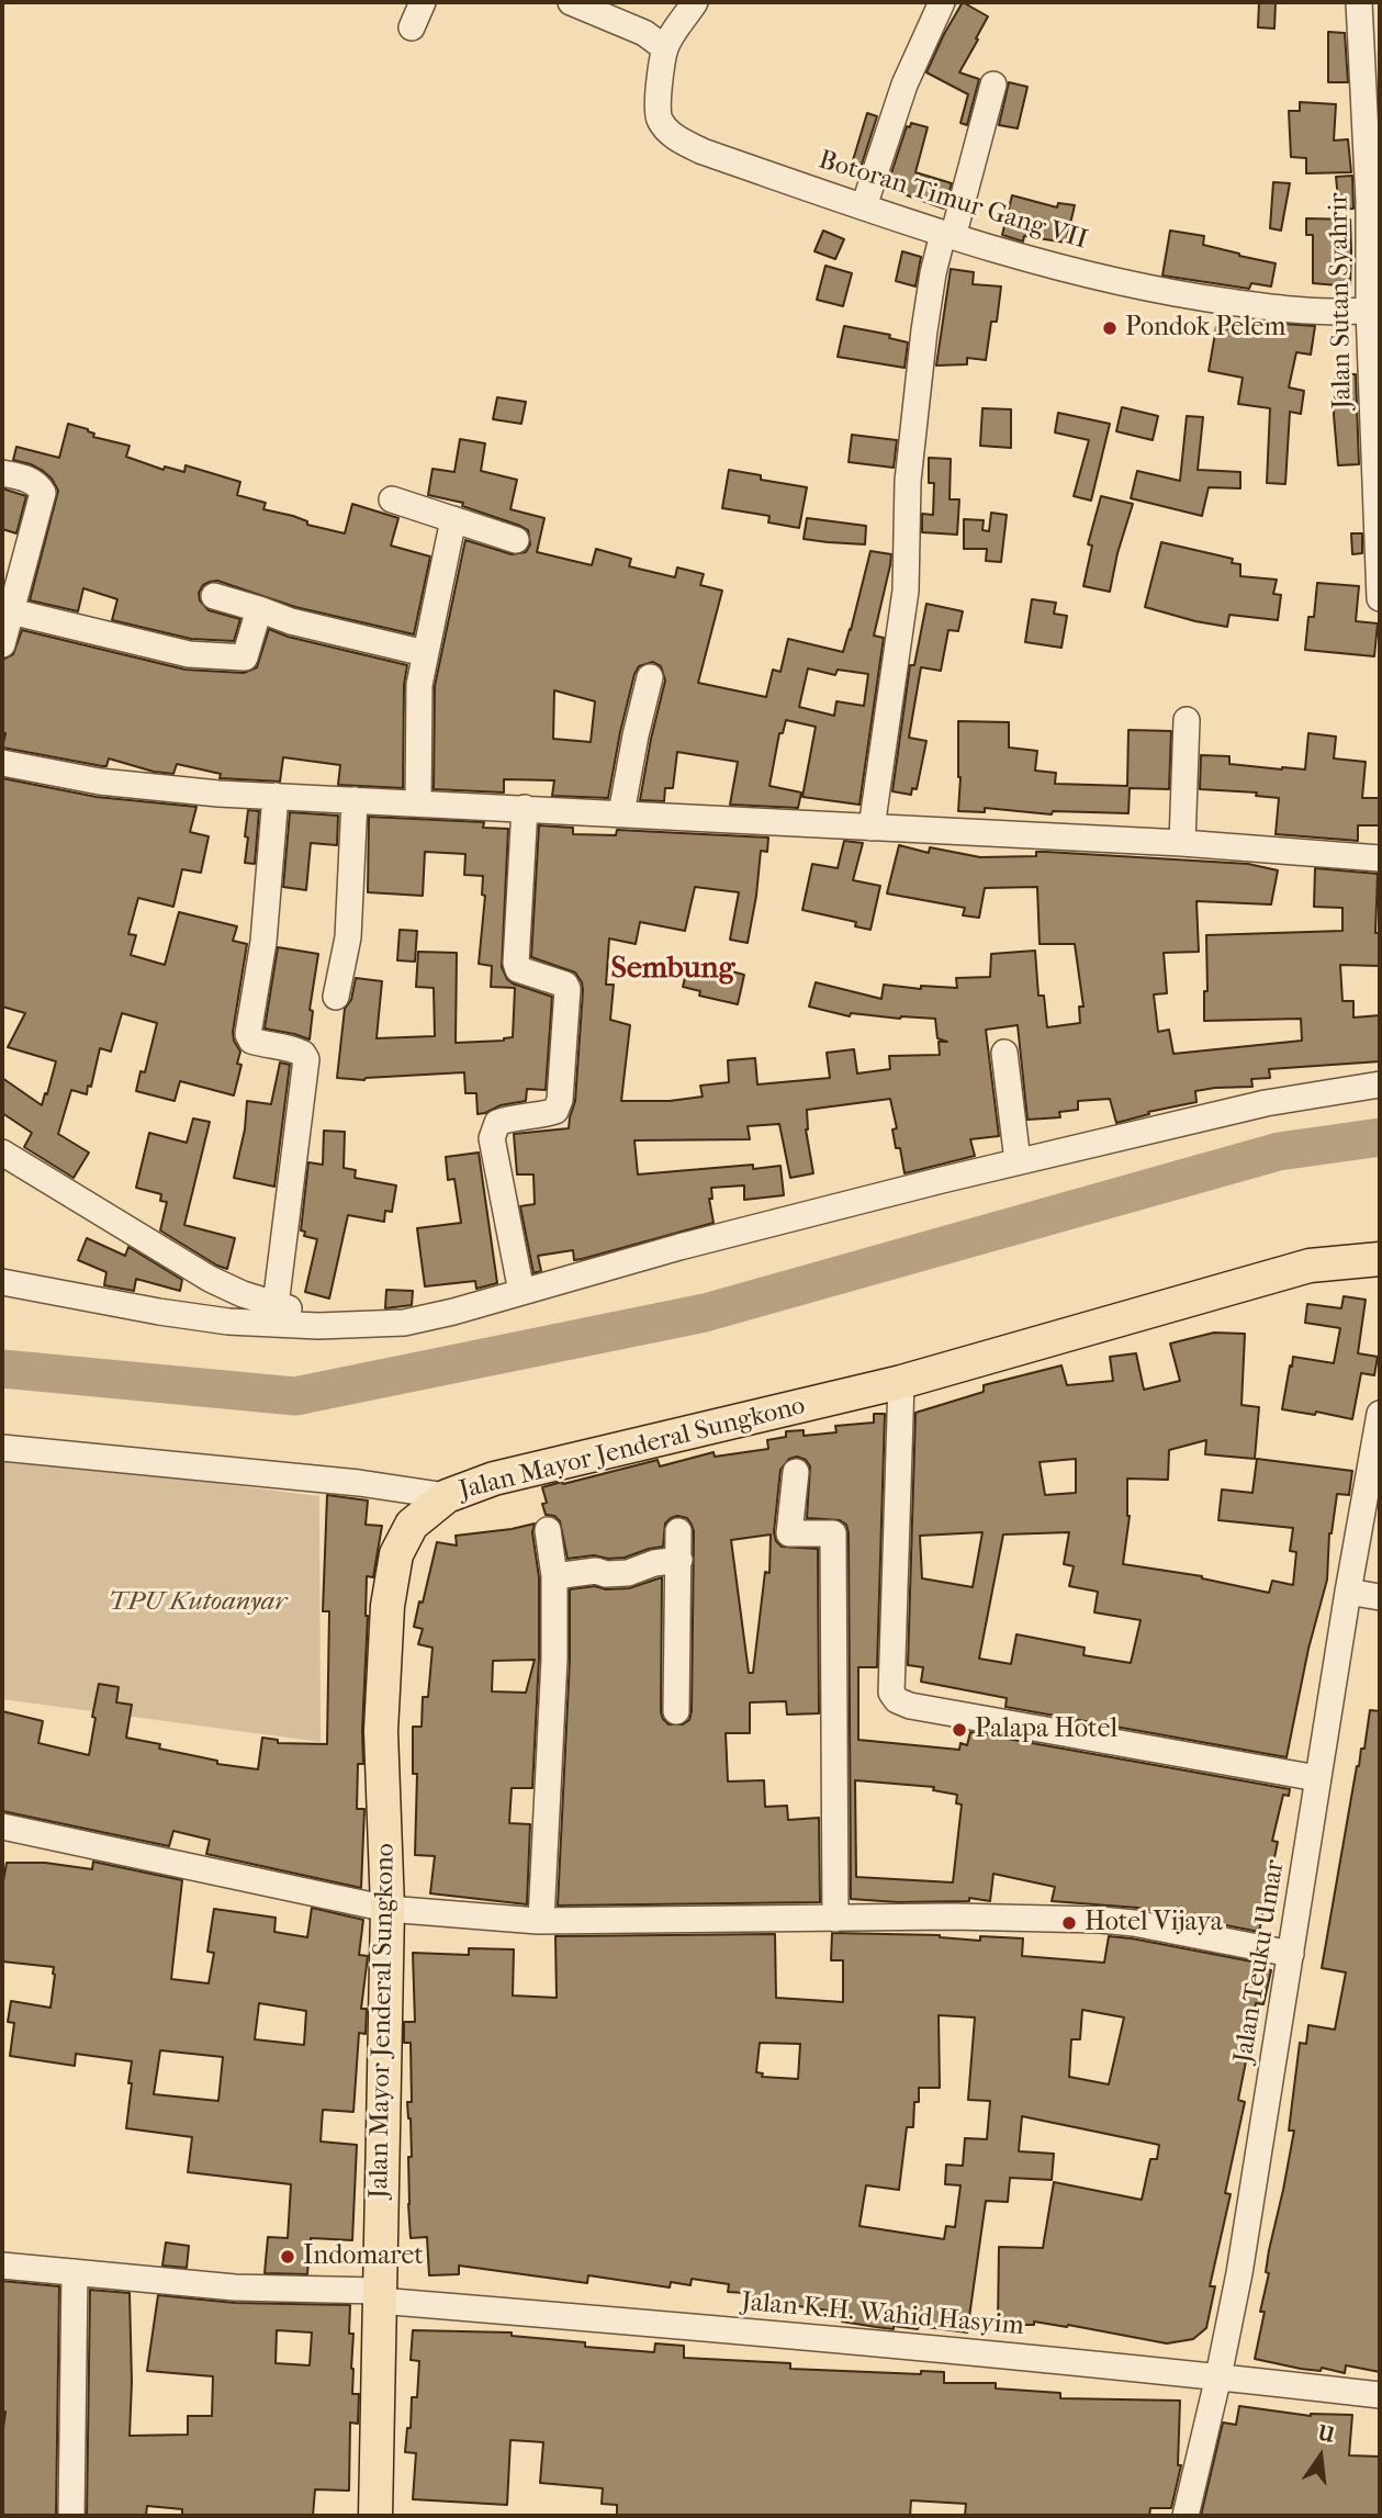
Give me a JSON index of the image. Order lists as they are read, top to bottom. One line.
{"streets":{"main road":["Jalan Mayor Jenderal Sungkono"],"street":["Botoran Timur Gang VII","Jalan Sutan Syahrir","Jalan Teuku Umar","Jalan K.H. Wahid Hasyim"]},"crossings":[["Botoran Timur Gang VII","Jalan Sutan Syahrir"],["Jalan Mayor Jenderal Sungkono","Jalan K.H. Wahid Hasyim"],["Jalan Teuku Umar","Jalan K.H. Wahid Hasyim"]],"districts":["Sembung"],"parks":["TPU Kutoanyar"],"places":["Pondok Pelem","Palapa Hotel","Hotel Vijaya","Indomaret"],"north":"top"}
